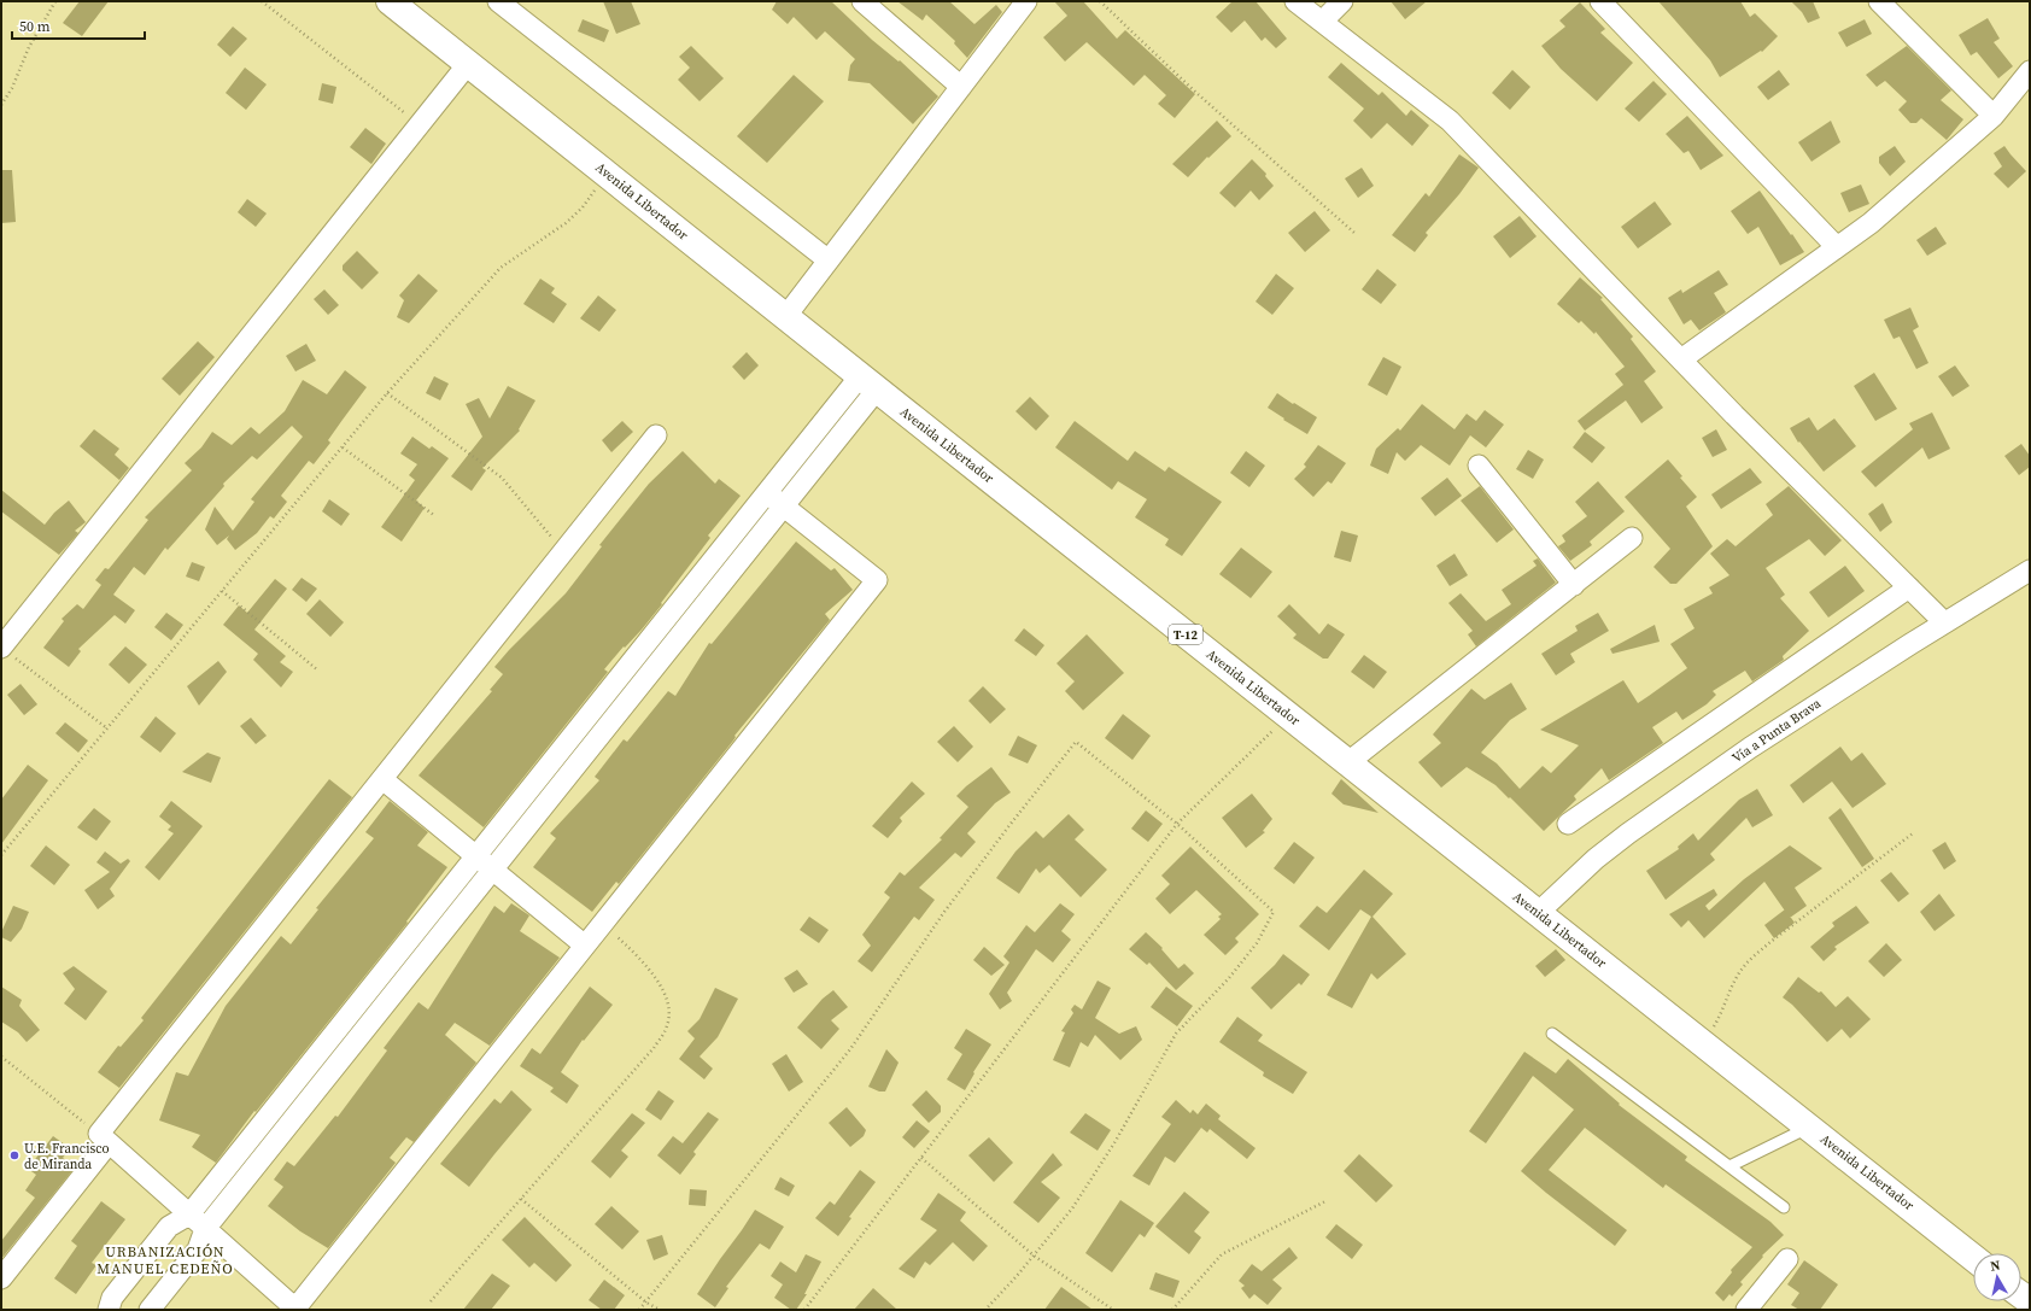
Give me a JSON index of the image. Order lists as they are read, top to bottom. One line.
{"streets":{"highway":["Avenida Libertador","T-12"],"street":["Vía a Punta Brava"]},"crossings":[["Avenida Libertador","Vía a Punta Brava"]],"districts":["URBANIZACIÓN MANUEL CEDEÑO"],"places":["U.E. Francisco de Miranda"],"scale_bar":"50 m","north":"top"}
